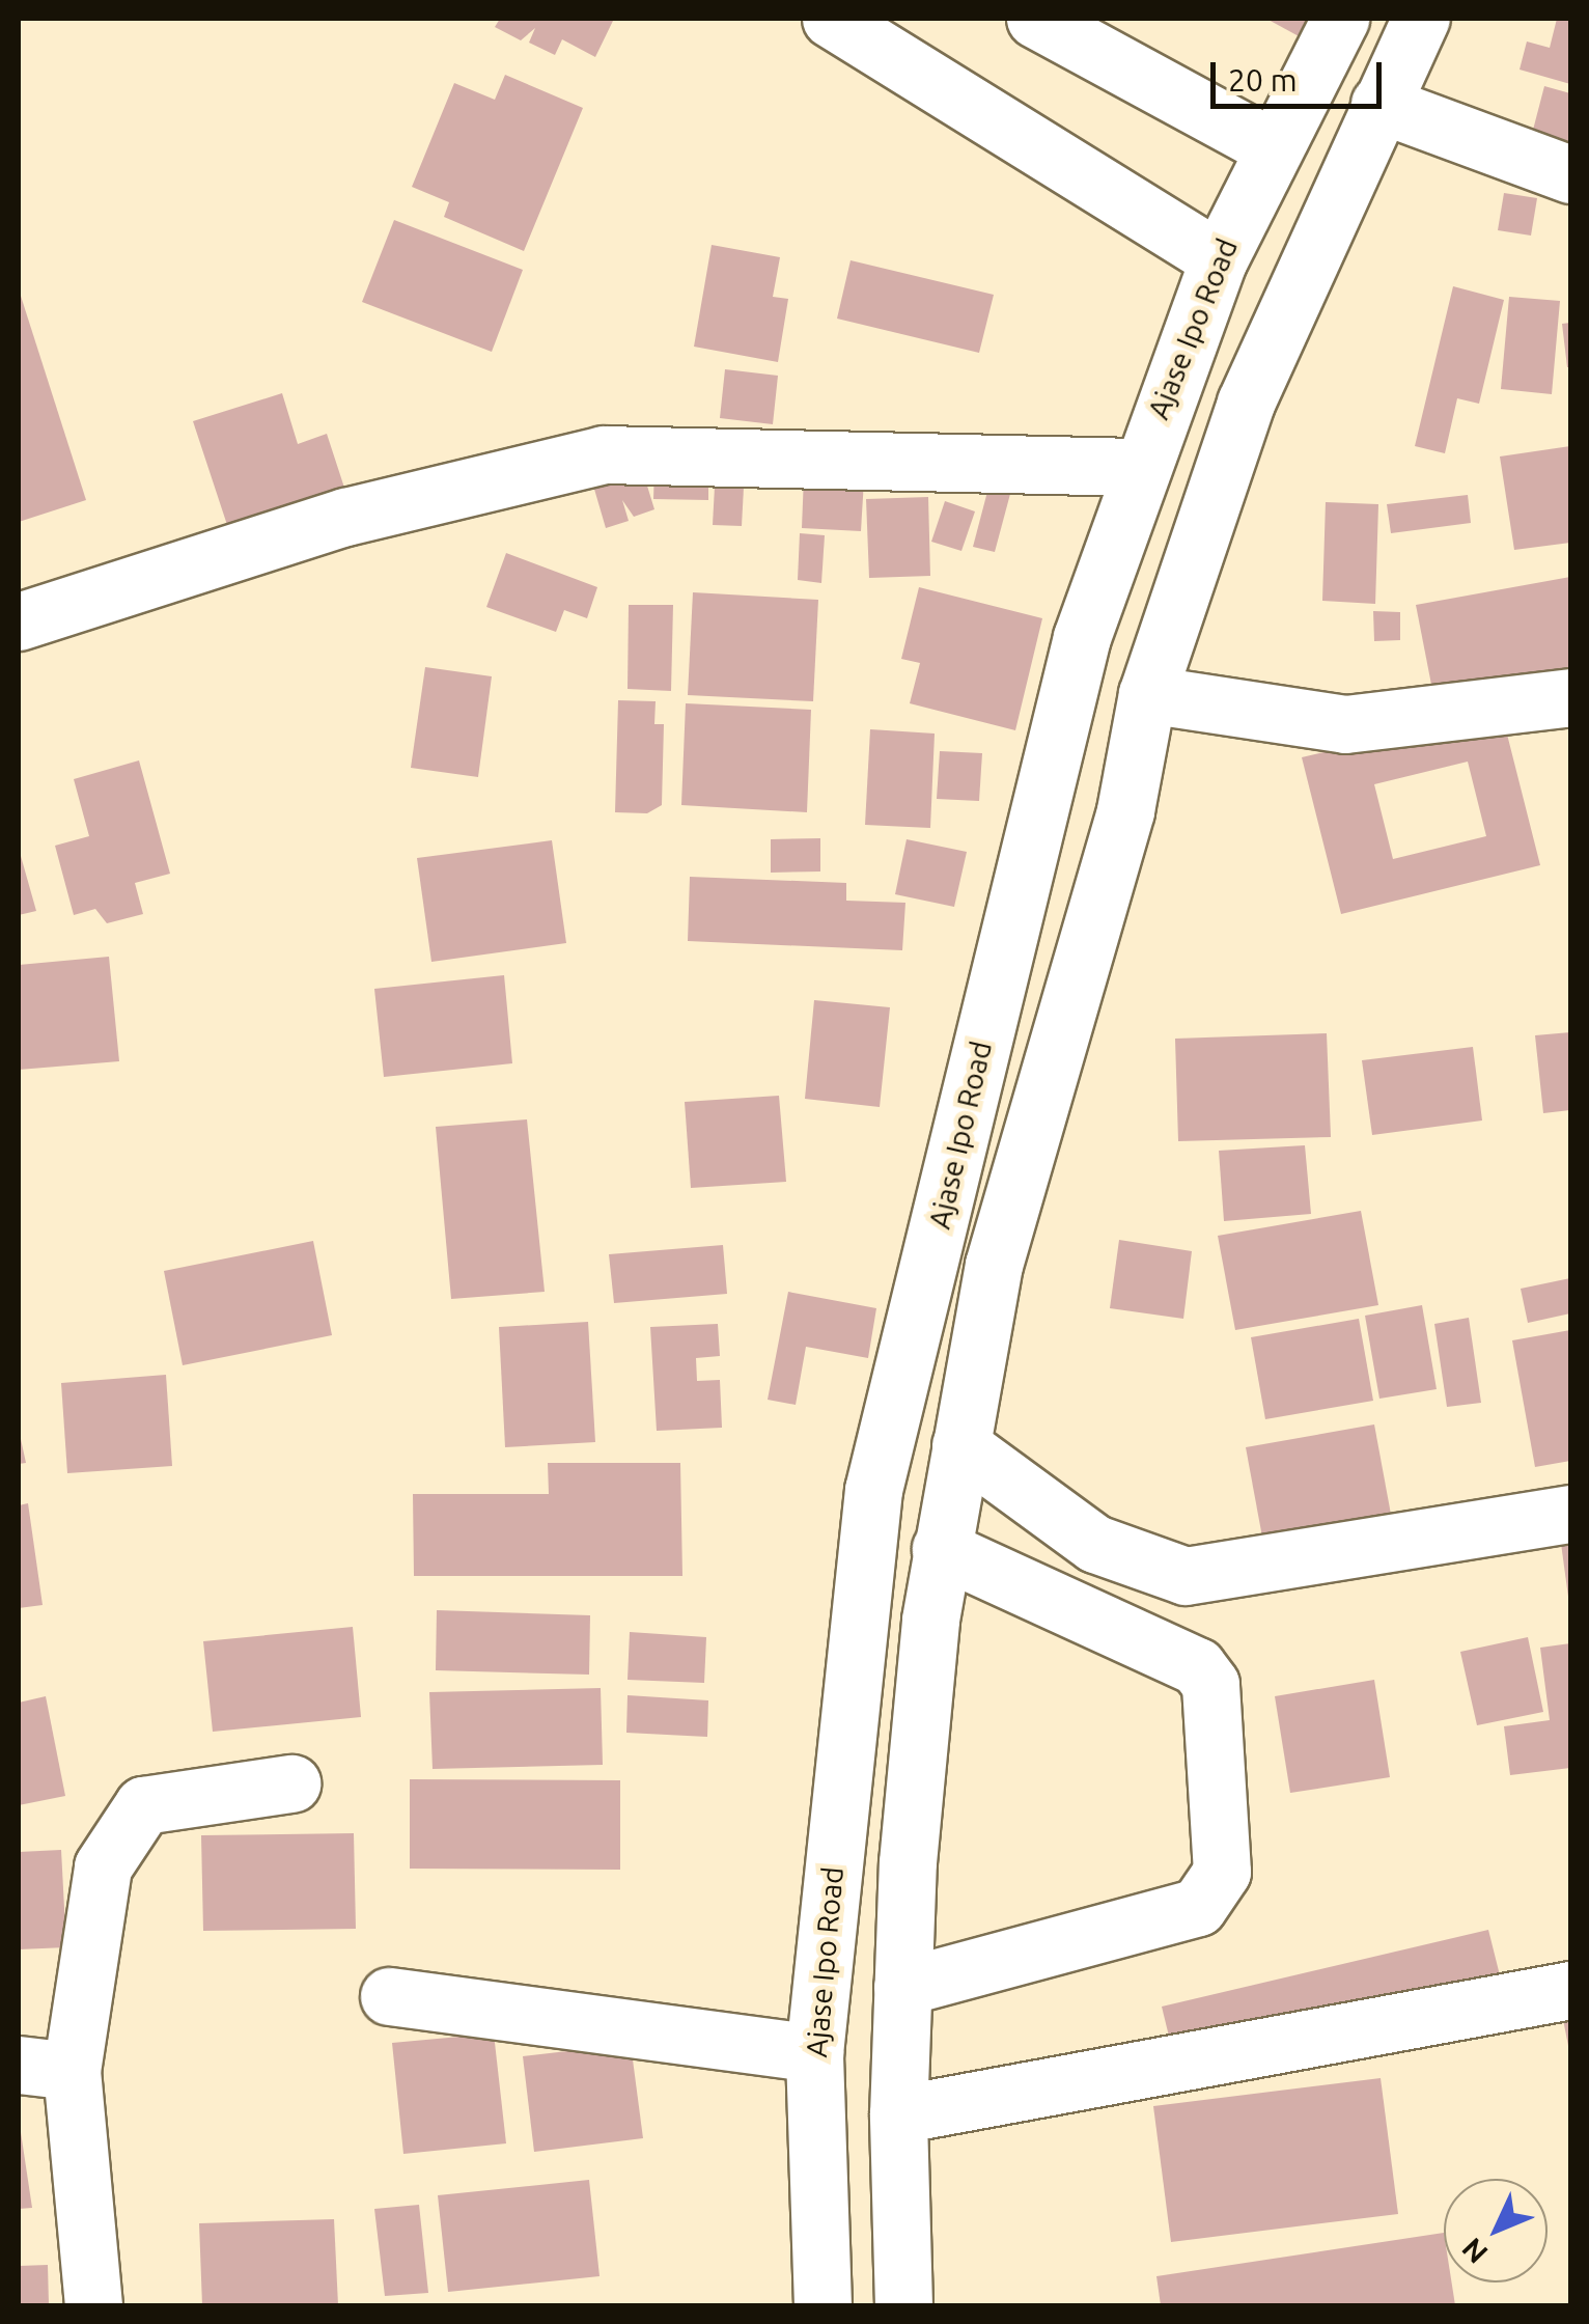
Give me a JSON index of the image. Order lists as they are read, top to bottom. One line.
{"streets":{"main road":["Ajase Ipo Road"]},"scale_bar":"20 m","north":"bottom left"}
